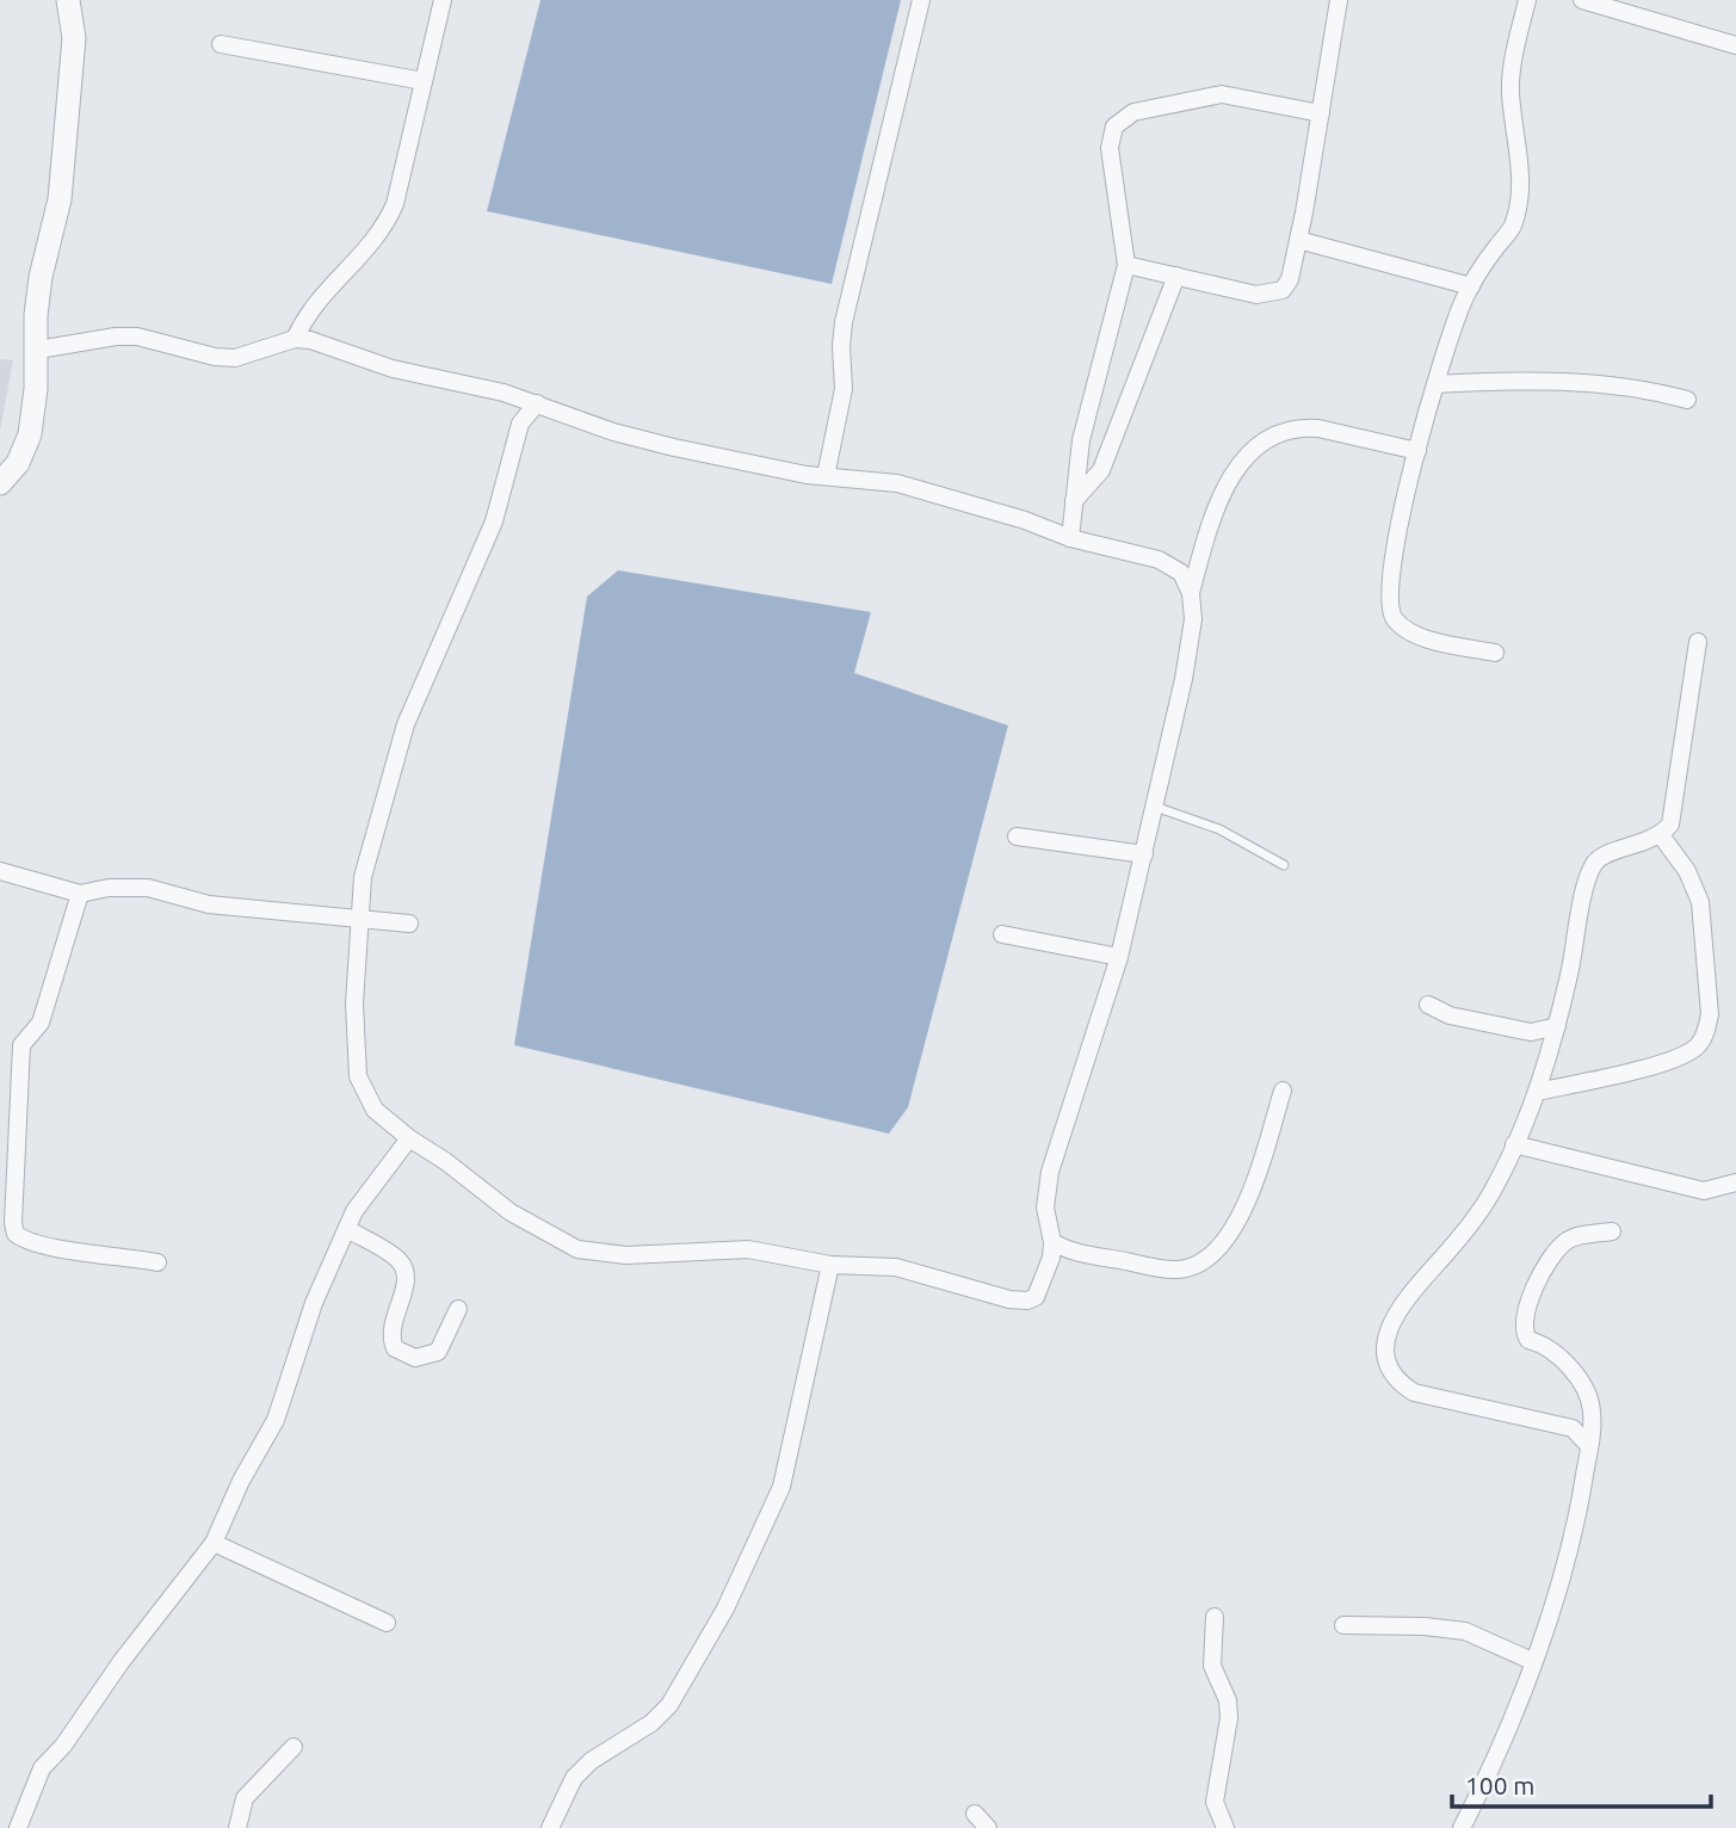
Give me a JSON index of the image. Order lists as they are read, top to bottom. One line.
{"scale_bar":"100 m"}
